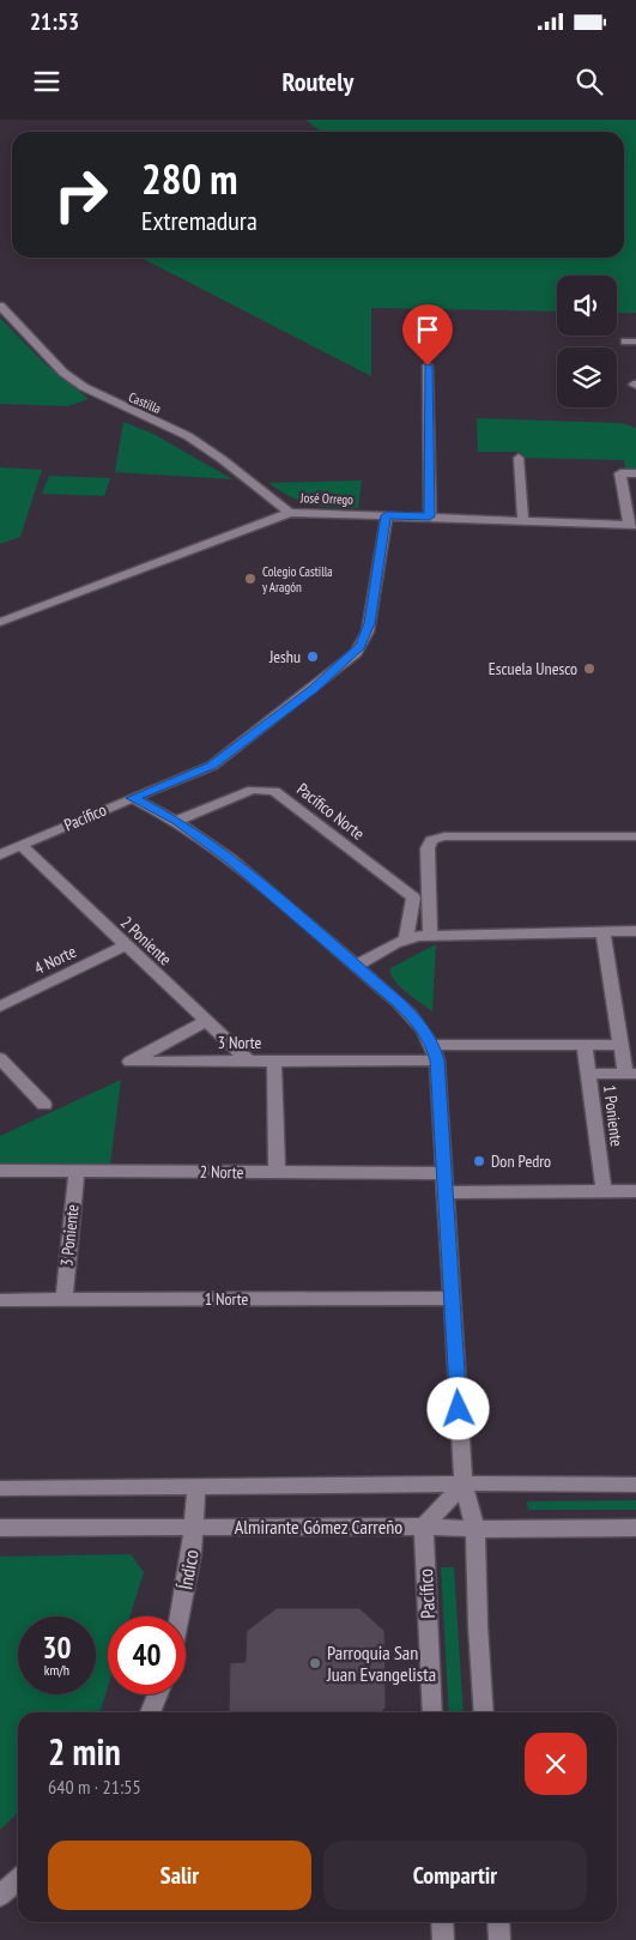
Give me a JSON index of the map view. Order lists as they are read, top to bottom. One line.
{"streets":{"street":["Castilla","José Orrego","Pacífico Norte","Pacífico","2 Poniente","4 Norte","3 Norte","1 Poniente","2 Norte","3 Poniente","1 Norte","Almirante Gómez Carreño","Índico"]},"crossings":[["Castilla","José Orrego"],["José Orrego","Pacífico"],["Pacífico","2 Poniente"],["Pacífico","Almirante Gómez Carreño"],["2 Poniente","4 Norte"],["2 Poniente","3 Norte"],["3 Norte","1 Poniente"],["2 Norte","3 Poniente"],["3 Poniente","1 Norte"],["Almirante Gómez Carreño","Índico"]],"places":["Colegio Castilla y Aragón","Jeshu","Escuela Unesco","Don Pedro","Parroquia San Juan Evangelista"],"page":{"status":"21:53","header":"Routely","turn":["280 m","Extremadura"],"speed":"30 km/h","limit":"40","heading":["2 min","640 m · 21:55"],"buttons":["Salir","Compartir"]}}
